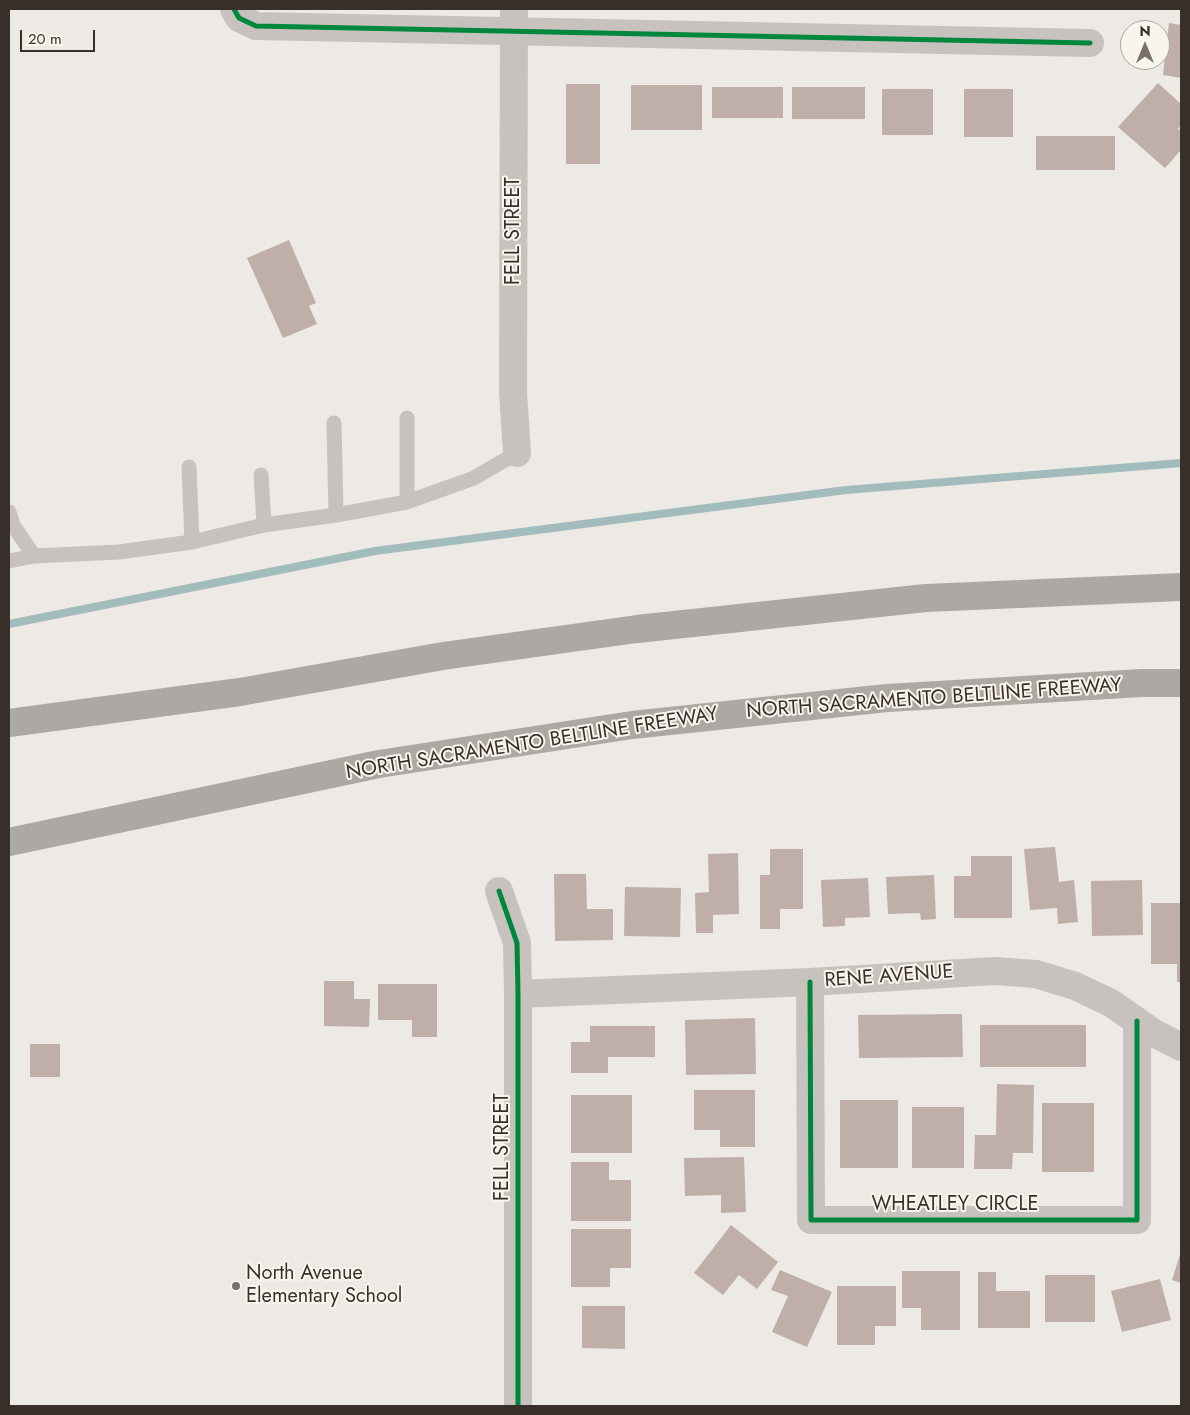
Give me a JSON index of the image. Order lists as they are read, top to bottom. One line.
{"streets":{"highway":["NORTH SACRAMENTO BELTLINE FREEWAY"],"street":["FELL STREET","RENE AVENUE","WHEATLEY CIRCLE"]},"crossings":[["FELL STREET","RENE AVENUE"],["RENE AVENUE","WHEATLEY CIRCLE"]],"places":["North Avenue Elementary School"],"scale_bar":"20 m","north":"top"}
